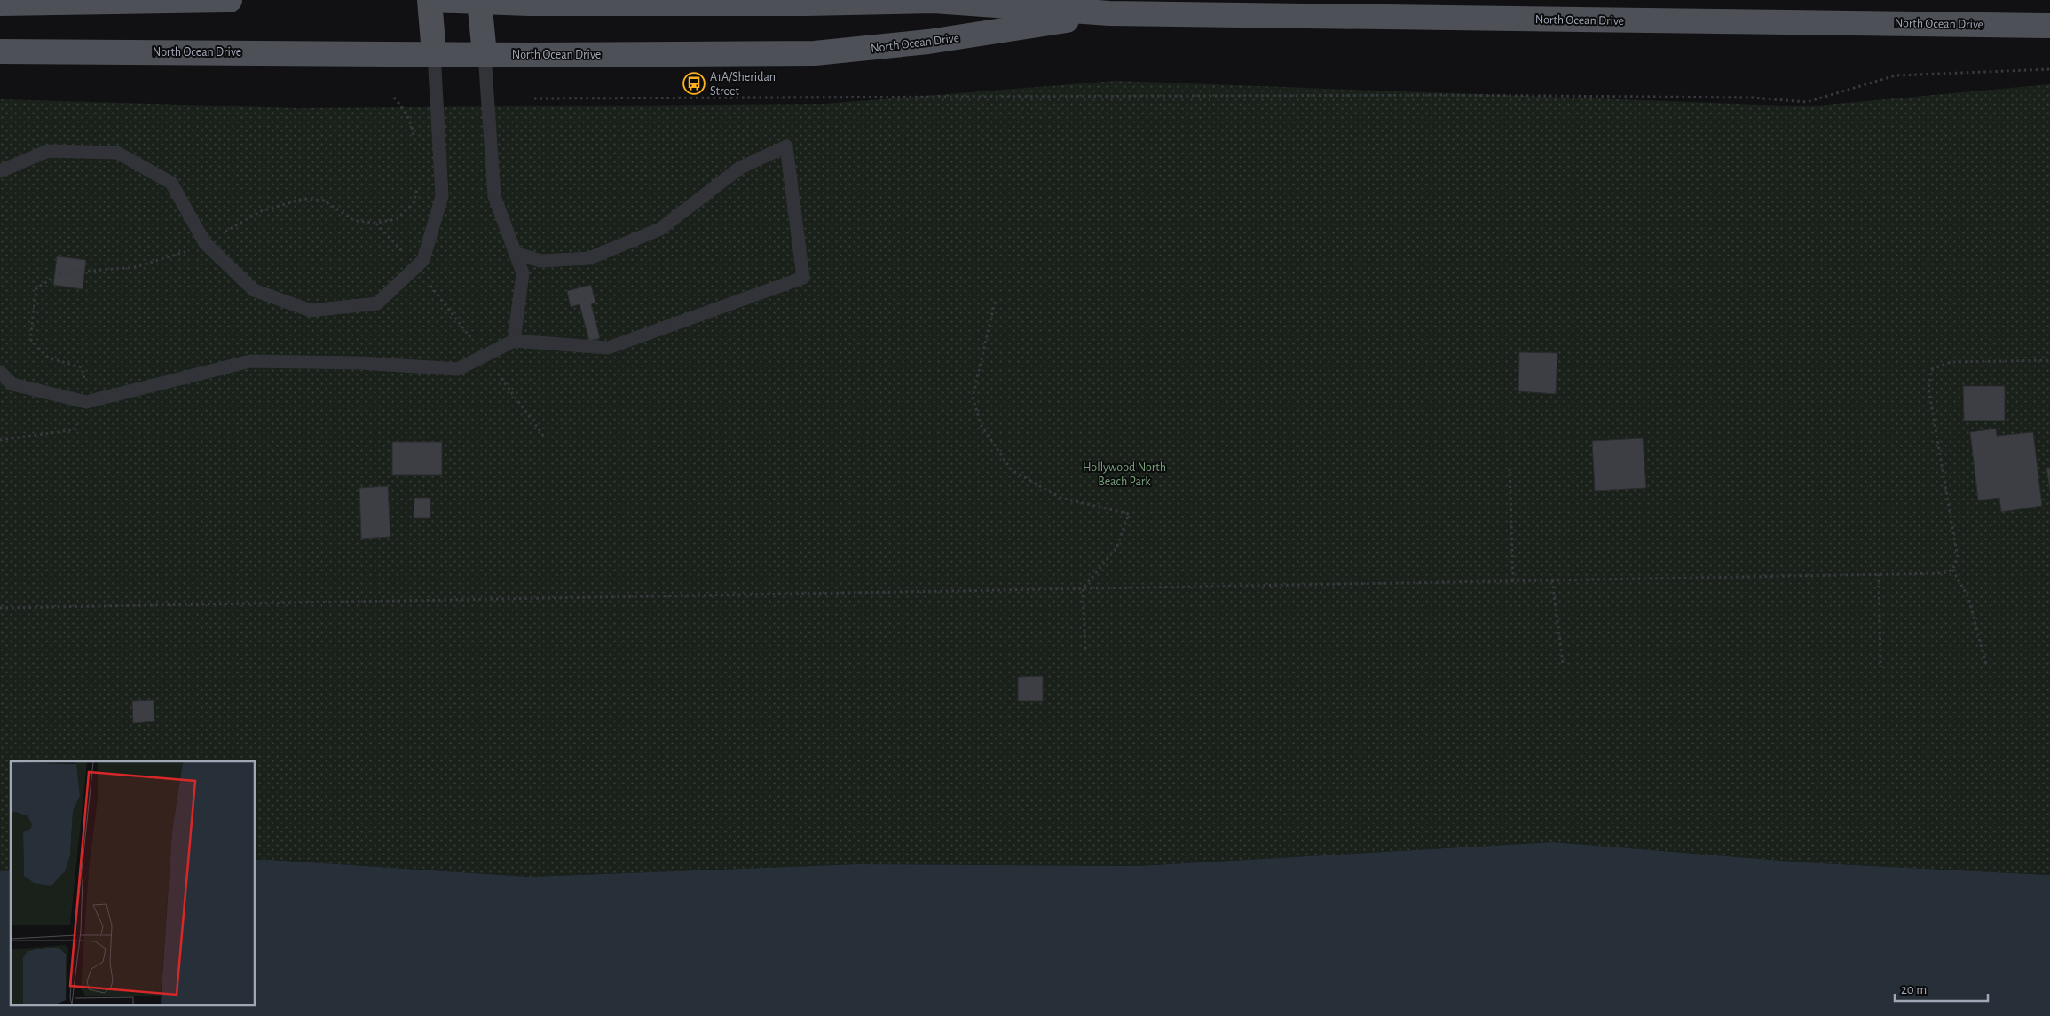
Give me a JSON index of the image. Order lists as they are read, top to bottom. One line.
{"streets":{"main road":["North Ocean Drive"]},"parks":["Hollywood North Beach Park"],"places":{"bus stop":["A1A/Sheridan Street"]},"scale_bar":"20 m"}
